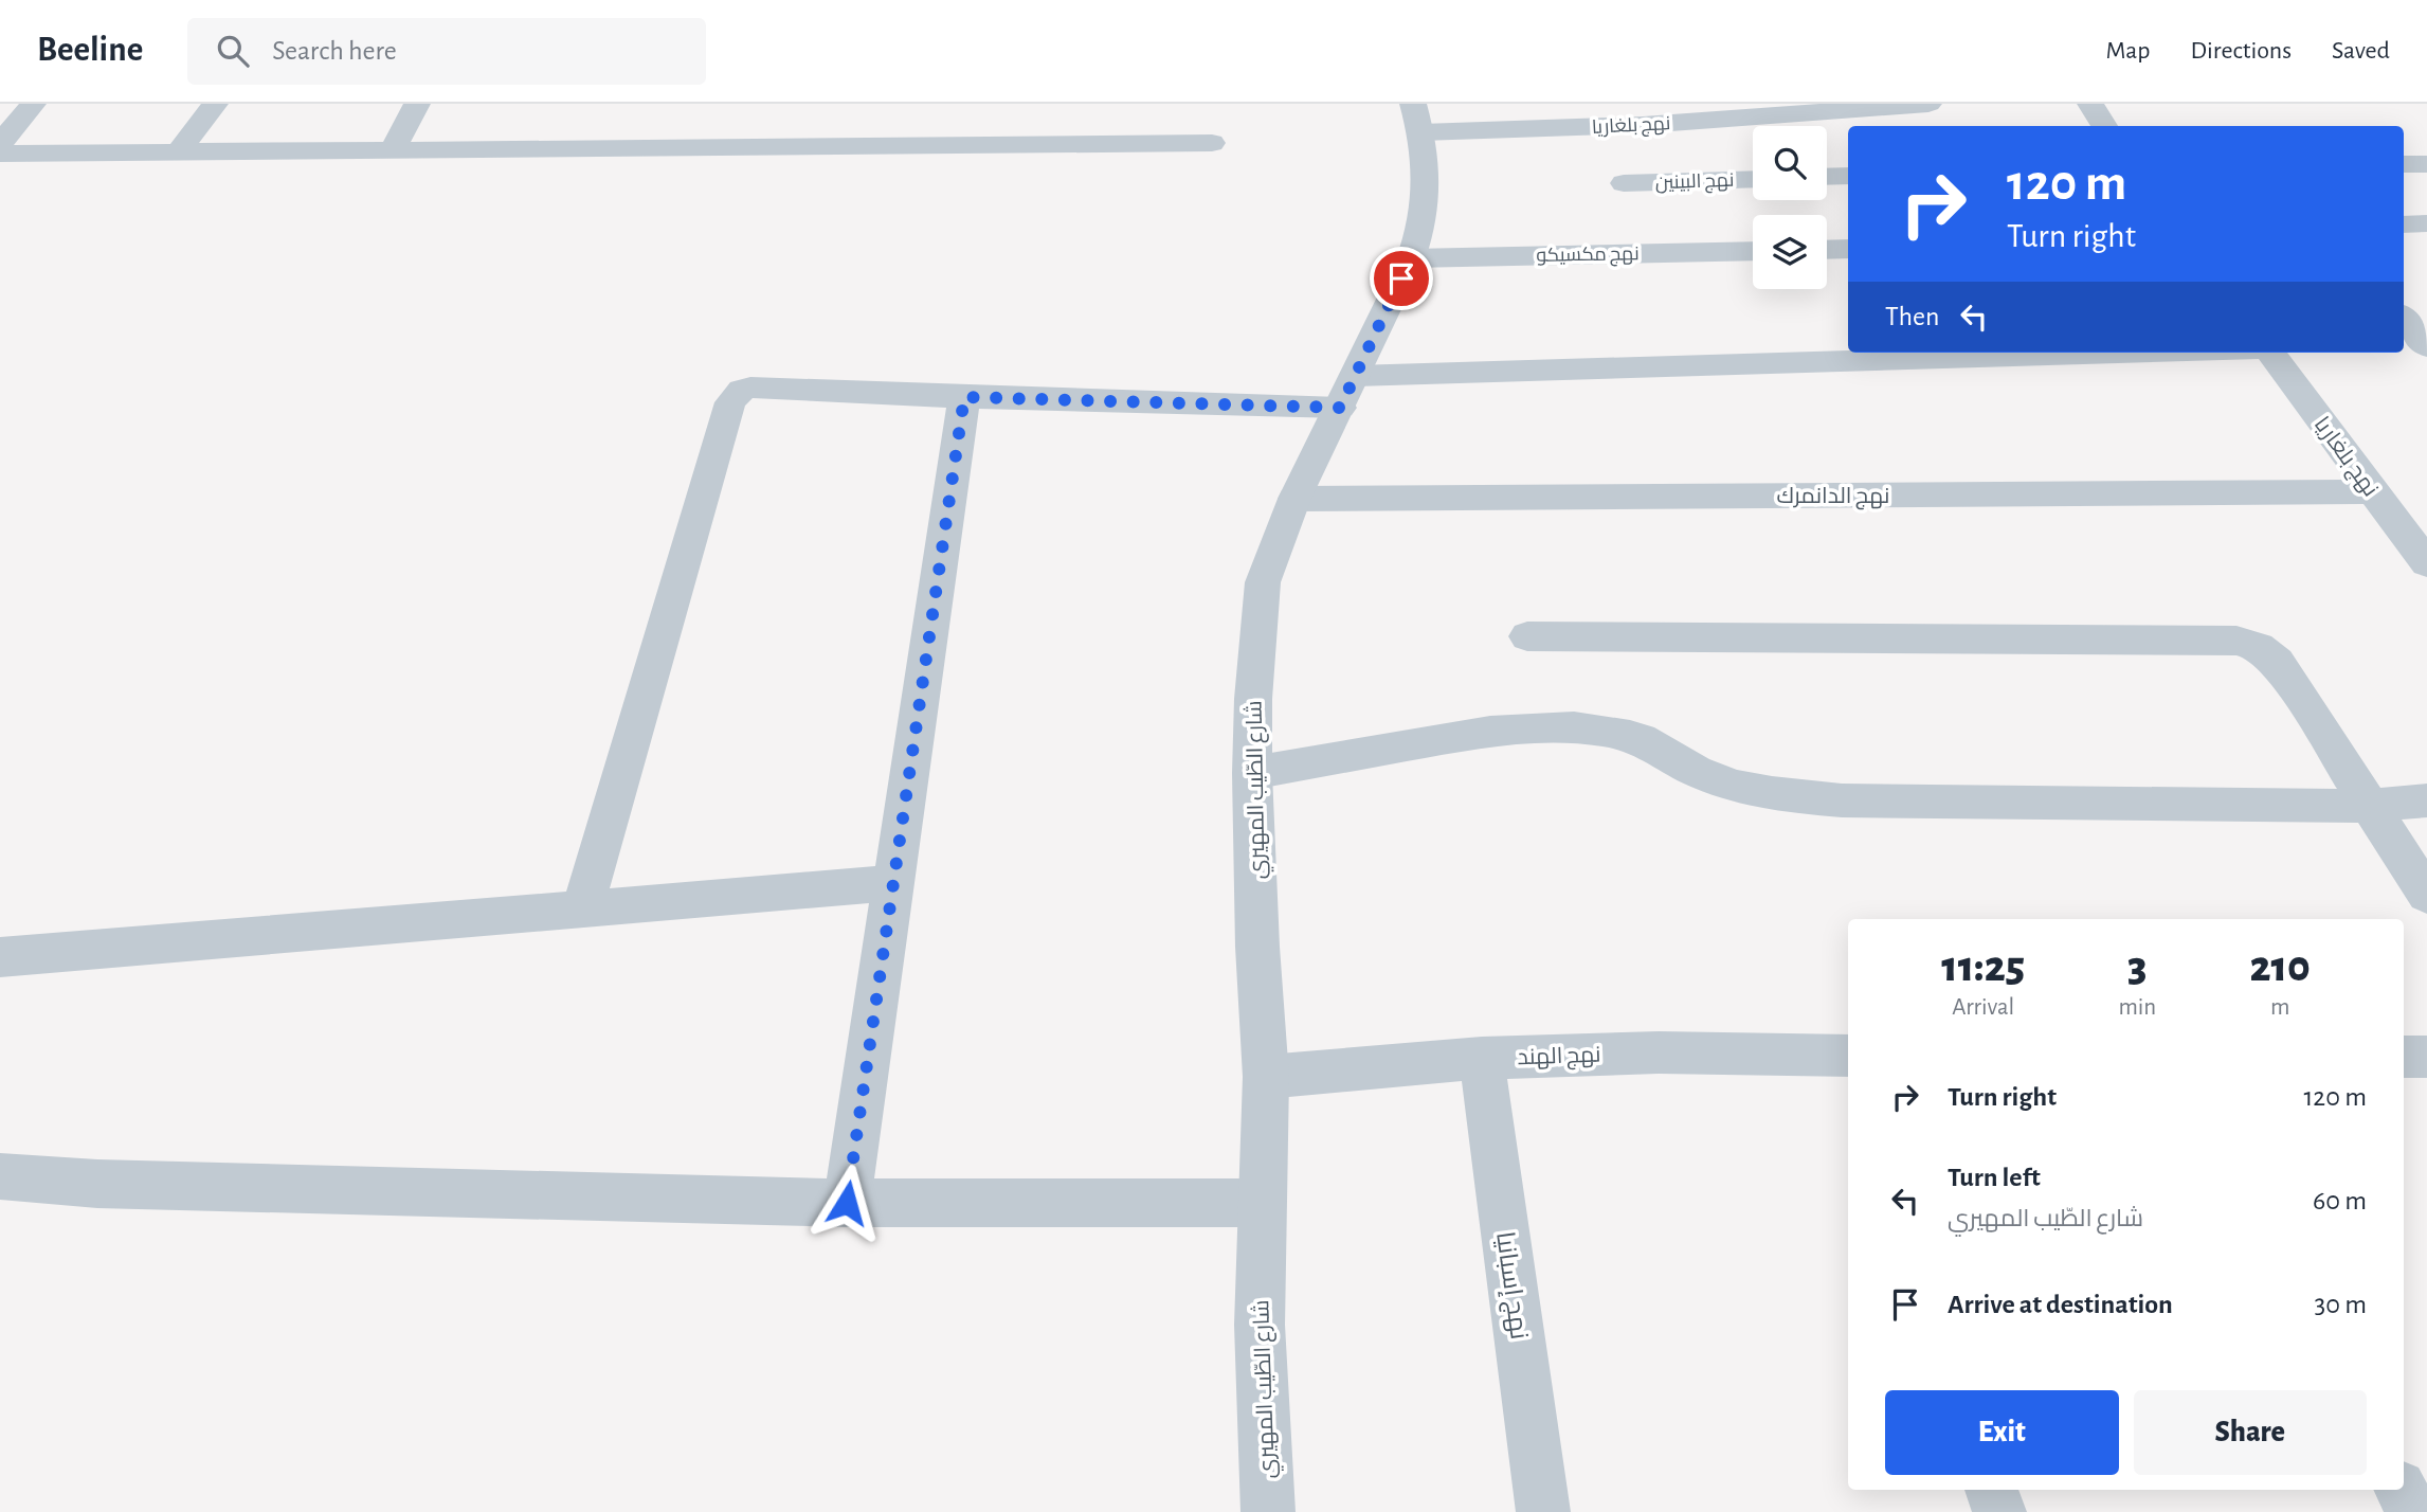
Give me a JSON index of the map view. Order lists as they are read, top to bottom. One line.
{"streets":{"street":["نهج بلغاريا","نهج البينين","نهج مكسيكو","نهج الدانمرك","شارع الطّيب المهيري","نهج الهند","نهج إسبانيا"]},"crossings":[["نهج بلغاريا","نهج الدانمرك"],["نهج بلغاريا","شارع الطّيب المهيري"],["نهج مكسيكو","شارع الطّيب المهيري"],["نهج الدانمرك","شارع الطّيب المهيري"],["شارع الطّيب المهيري","نهج الهند"],["نهج الهند","نهج إسبانيا"]],"page":{"header":"Beeline","search":"Search here","nav":["Map","Directions","Saved"],"turn":["120 m","Turn right"],"then":"Then","eta":["11:25","Arrival","3","min","210","m"],"list":[{"name":"Turn right","value":"120 m"},{"name":"Turn left","note":"شارع الطّيب المهيري","value":"60 m"},{"name":"Arrive at destination","value":"30 m"}],"buttons":["Exit","Share"]}}
